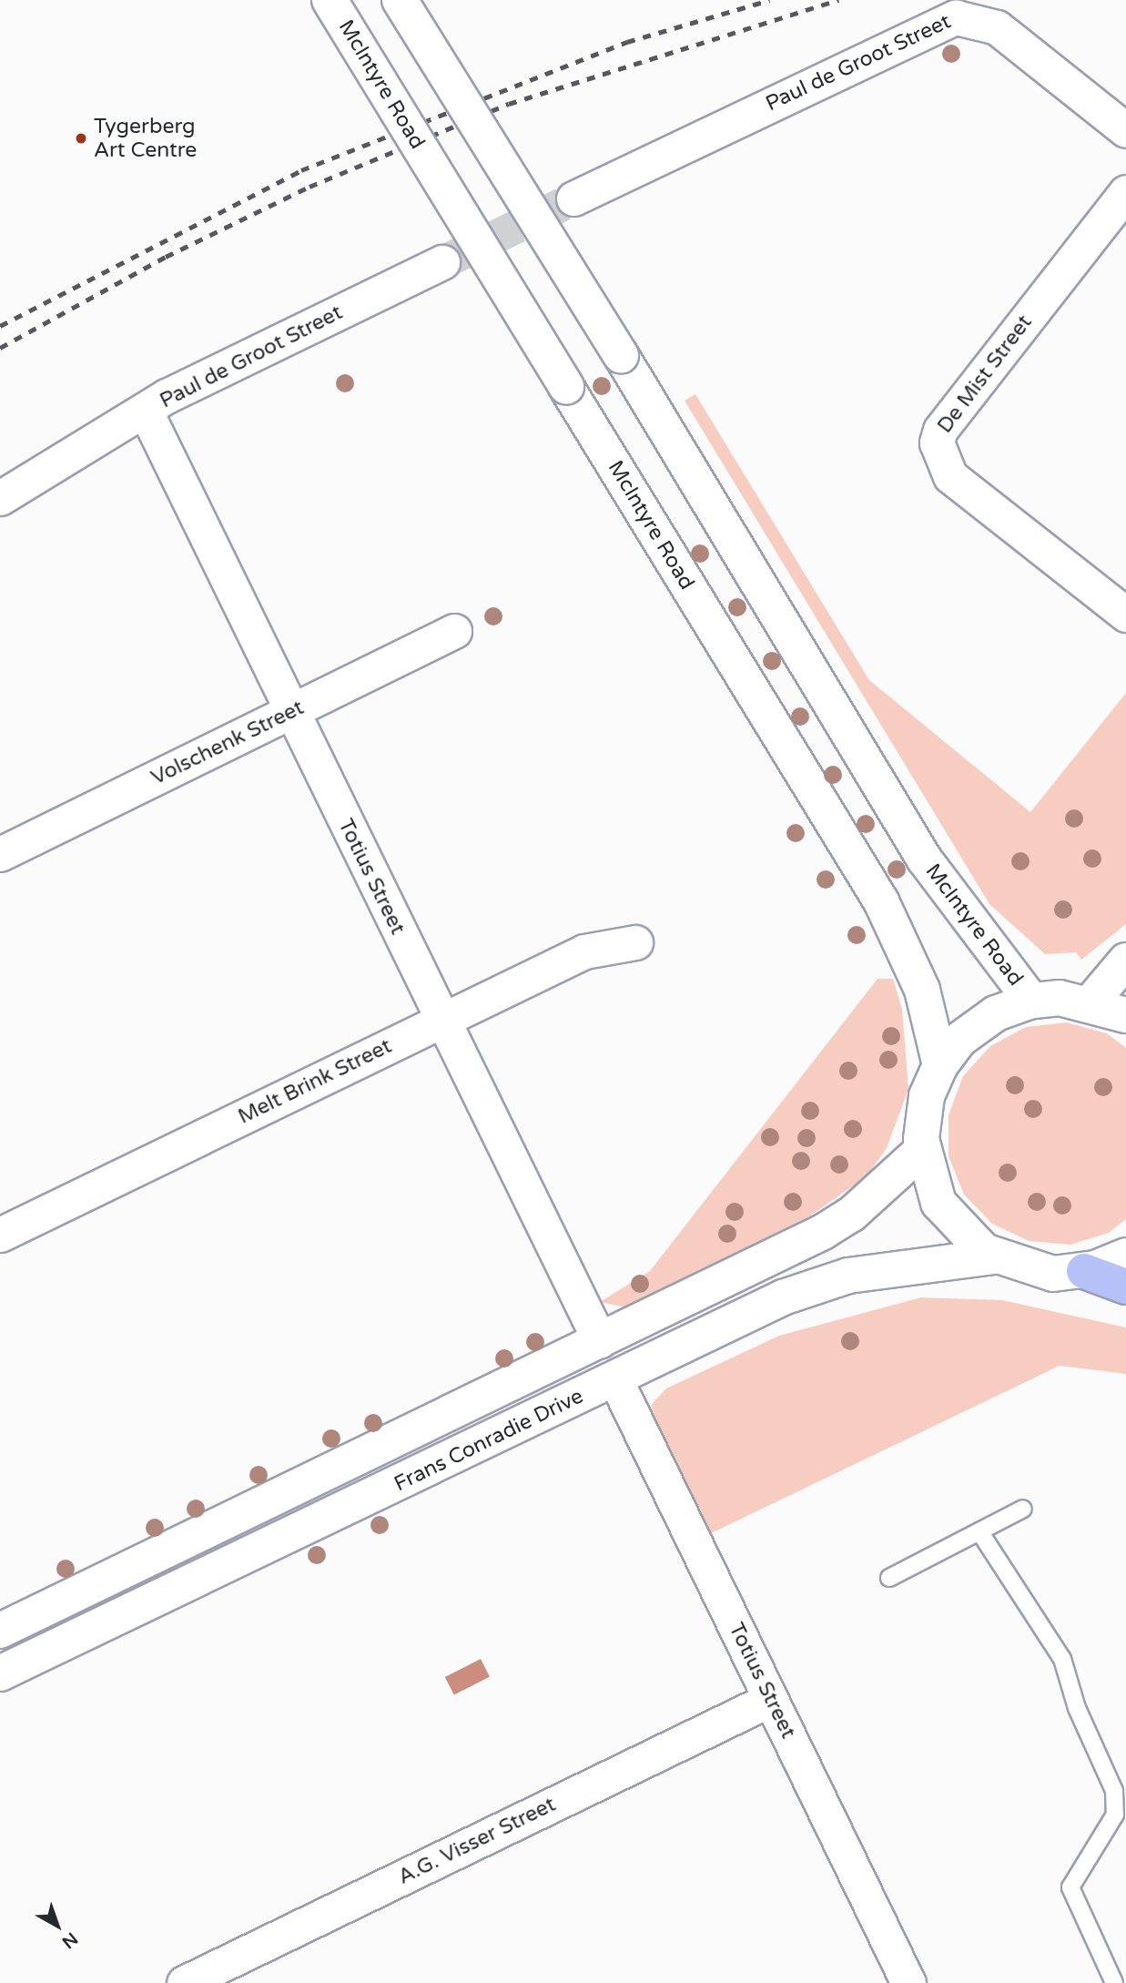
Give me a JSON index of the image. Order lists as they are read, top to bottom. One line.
{"streets":{"main road":["McIntyre Road","Frans Conradie Drive"],"street":["Paul de Groot Street","De Mist Street","Volschenk Street","Totius Street","Melt Brink Street","A.G. Visser Street"]},"crossings":[["Paul de Groot Street","Totius Street"],["Volschenk Street","Totius Street"],["Totius Street","Melt Brink Street"],["Totius Street","Frans Conradie Drive"],["Totius Street","A.G. Visser Street"]],"places":["Tygerberg Art Centre"],"north":"bottom right"}
